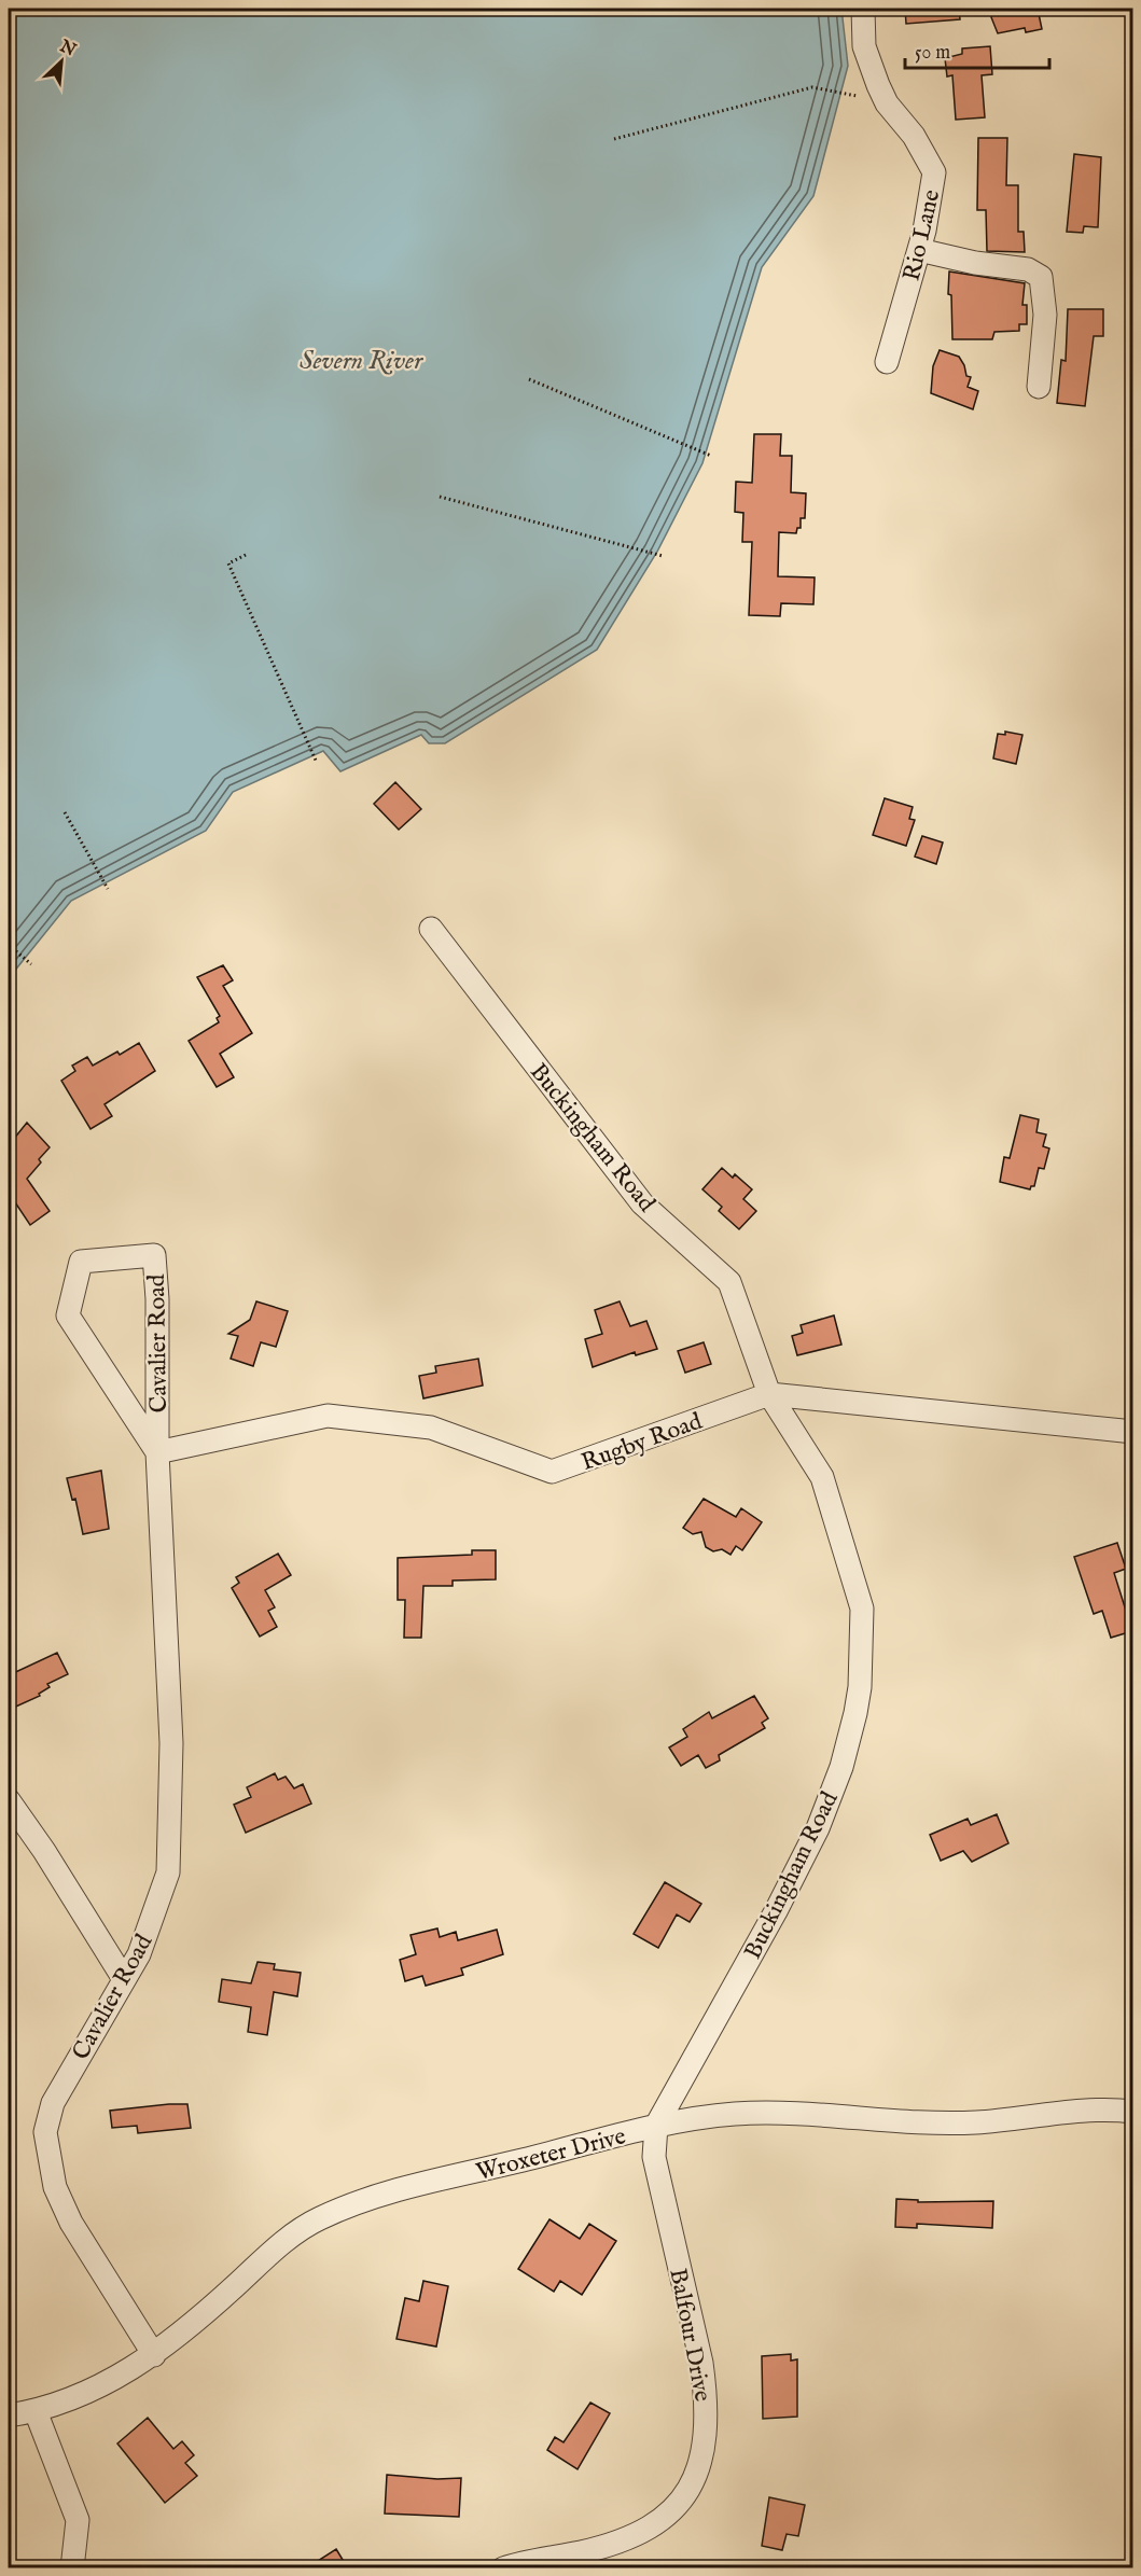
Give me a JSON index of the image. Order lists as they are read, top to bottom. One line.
{"streets":{"street":["Rio Lane","Buckingham Road","Cavalier Road","Rugby Road","Wroxeter Drive","Balfour Drive"]},"crossings":[["Buckingham Road","Rugby Road"],["Buckingham Road","Wroxeter Drive"],["Buckingham Road","Balfour Drive"],["Cavalier Road","Rugby Road"],["Cavalier Road","Wroxeter Drive"],["Wroxeter Drive","Balfour Drive"]],"water":["Severn River"],"scale_bar":"50 m","north":"top right"}
